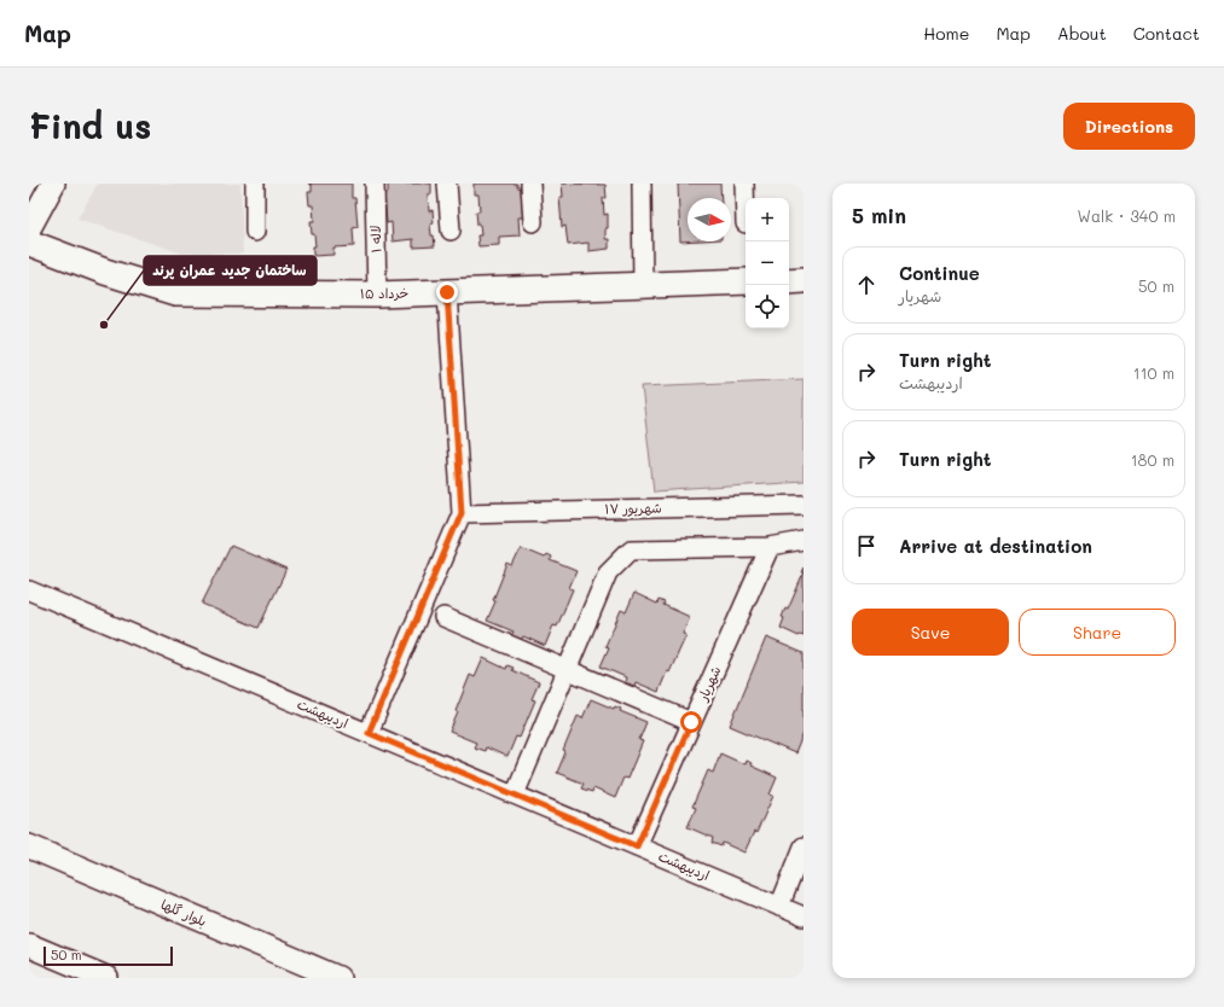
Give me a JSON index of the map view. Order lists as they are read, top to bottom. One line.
{"streets":{"main road":["۱۵ خرداد"],"street":["لاله ۱","۱۷ شهریور","شهریار","اردیبهشت","بلوار گلها"]},"crossings":[["لاله ۱","۱۵ خرداد"],["شهریار","اردیبهشت"]],"places":["ساختمان جدید عمران پرند"],"scale_bar":"50 m","north":"right","page":{"header":"Map","nav":["Home","Map","About","Contact"],"buttons":["Directions",["Save","Share"]],"title":"Find us","heading":["5 min","Walk · 340 m"],"map_buttons":["+","−"],"list":[["Continue","شهریار","50 m"],["Turn right","اردیبهشت","110 m"],["Turn right","180 m"],"Arrive at destination"],"scale":"50 m"}}
